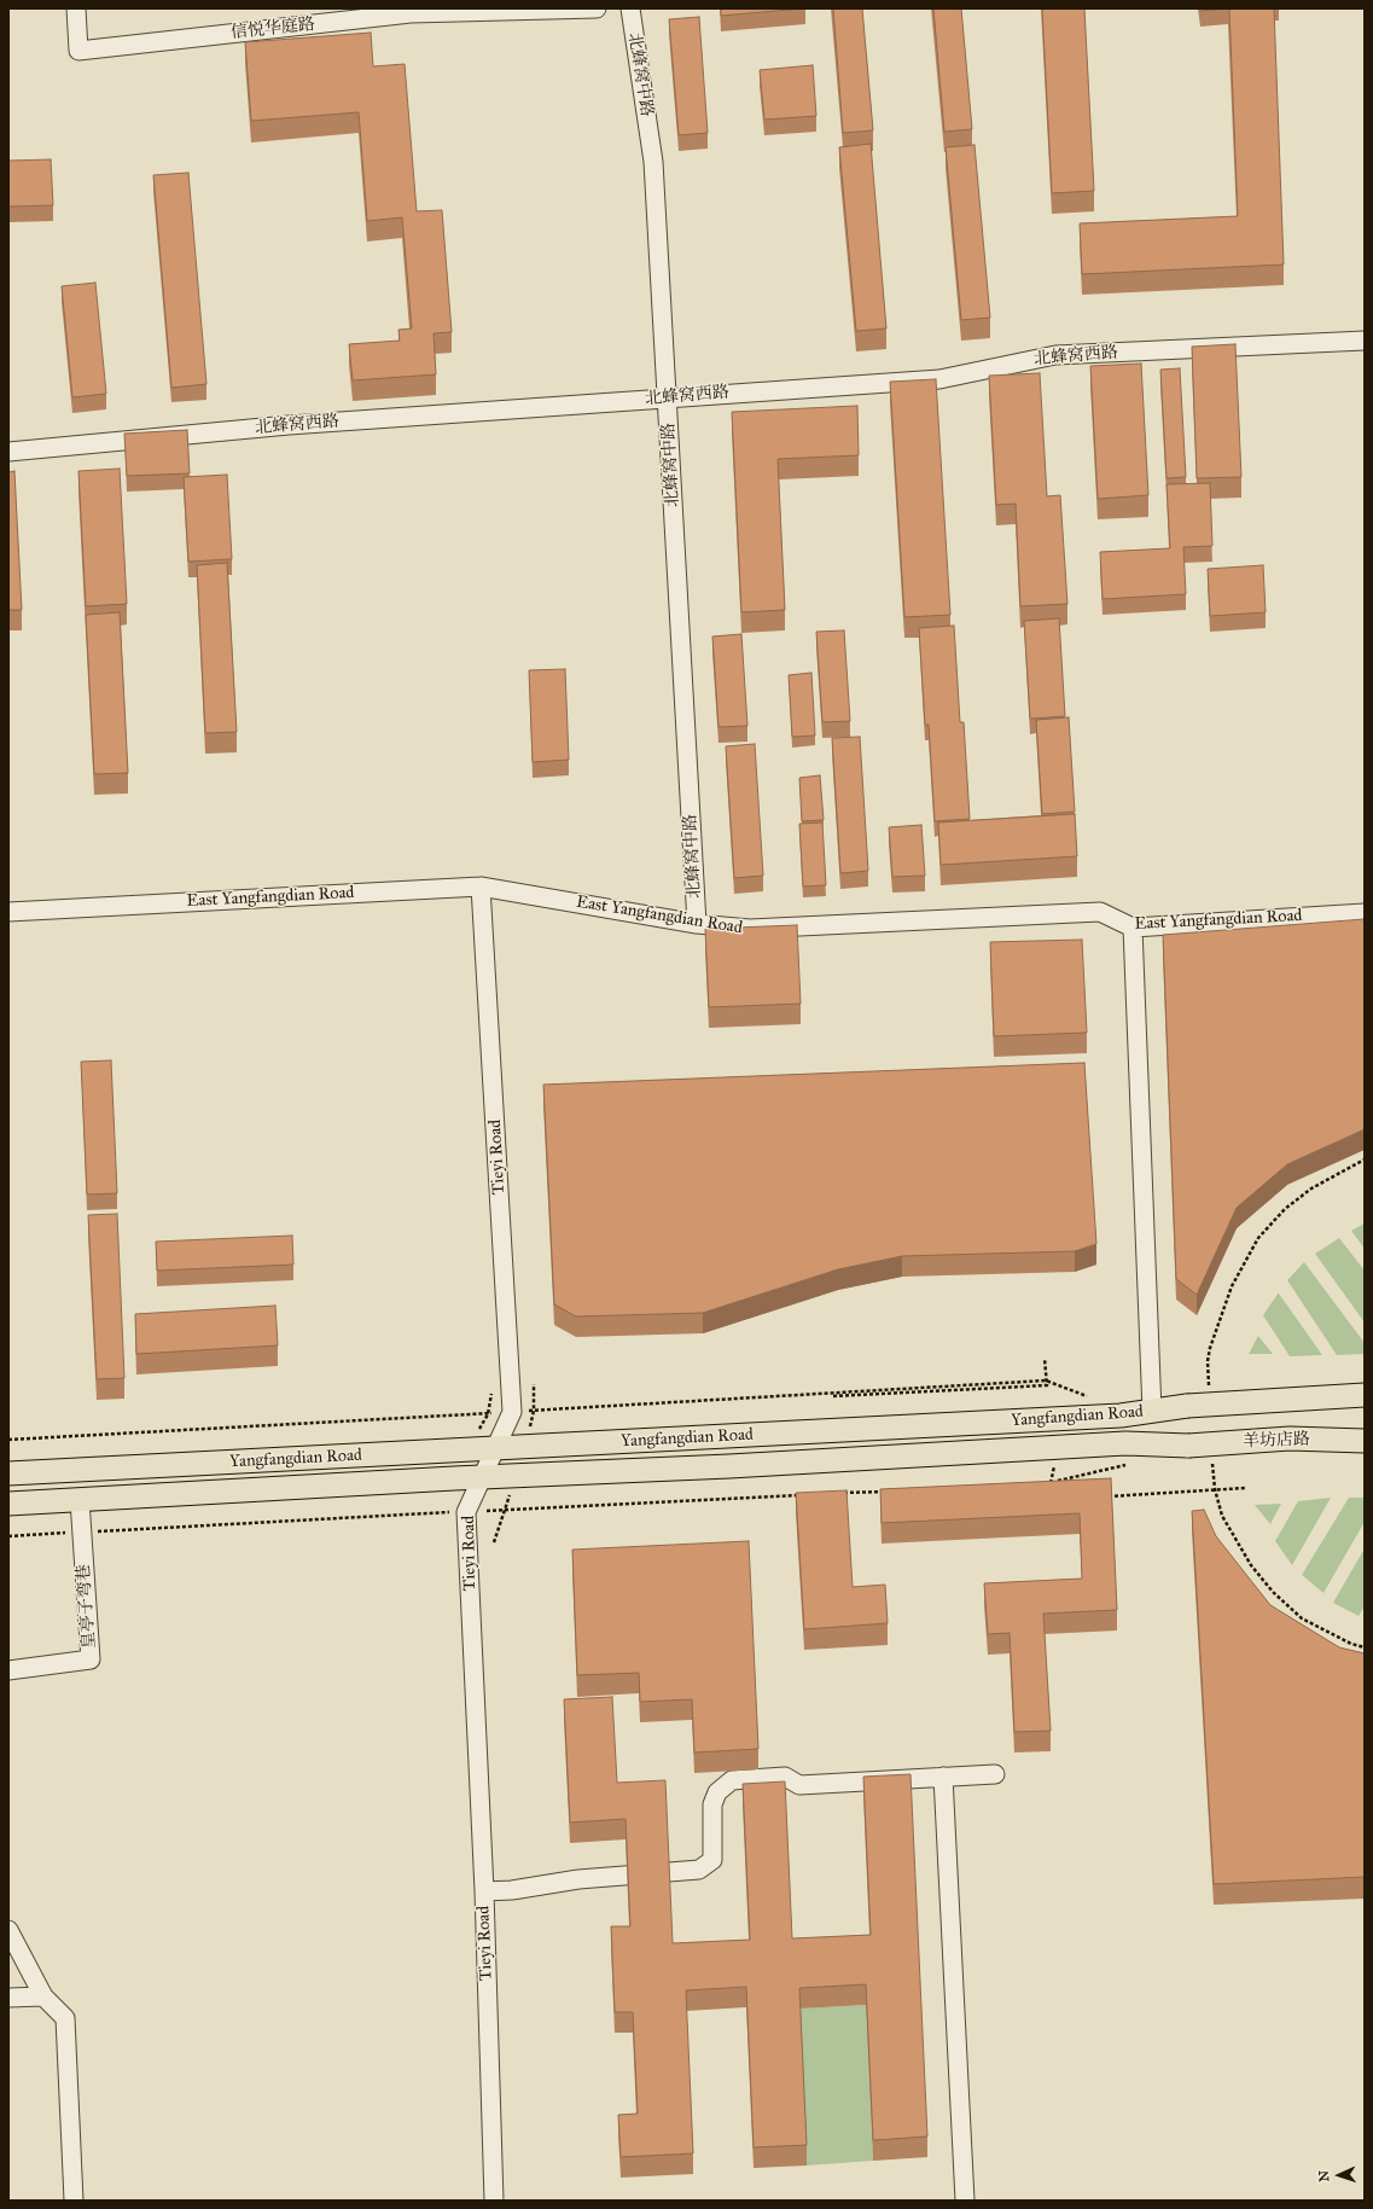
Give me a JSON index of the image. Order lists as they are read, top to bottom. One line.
{"streets":{"main road":["Yangfangdian Road","羊坊店路"],"street":["信悦华庭路","北蜂窝中路","北蜂窝西路","East Yangfangdian Road","Tieyi Road","皇亭子弯巷"]},"crossings":[["北蜂窝中路","北蜂窝西路"],["北蜂窝中路","East Yangfangdian Road"],["East Yangfangdian Road","Tieyi Road"],["Tieyi Road","Yangfangdian Road"],["Yangfangdian Road","羊坊店路"],["Yangfangdian Road","皇亭子弯巷"]],"north":"left"}
